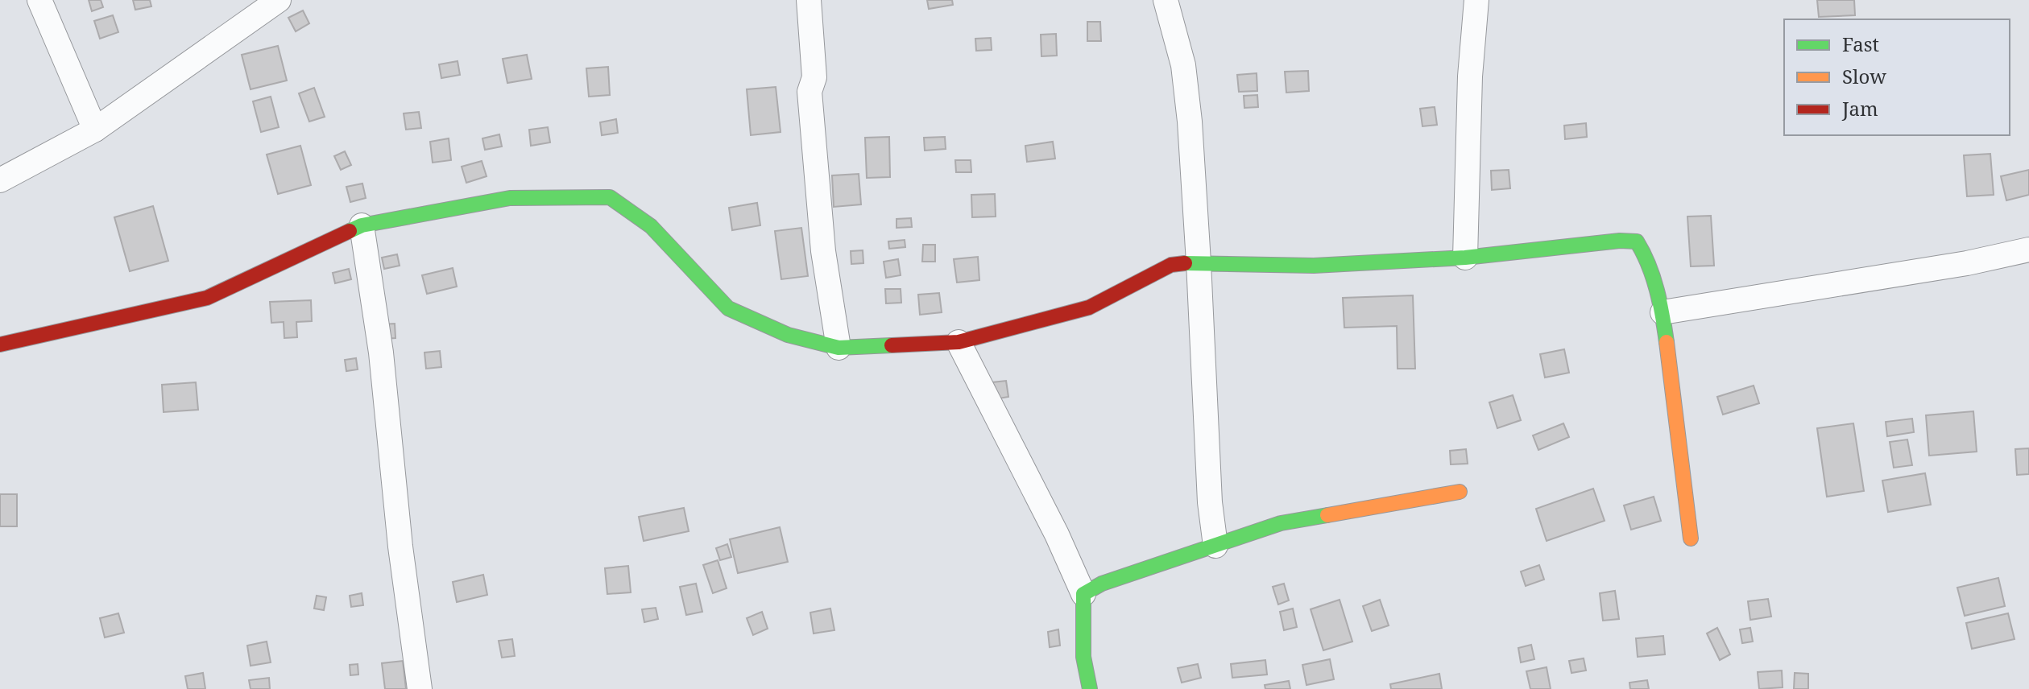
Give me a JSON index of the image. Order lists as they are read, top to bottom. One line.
{"legend":["Fast","Slow","Jam"]}
